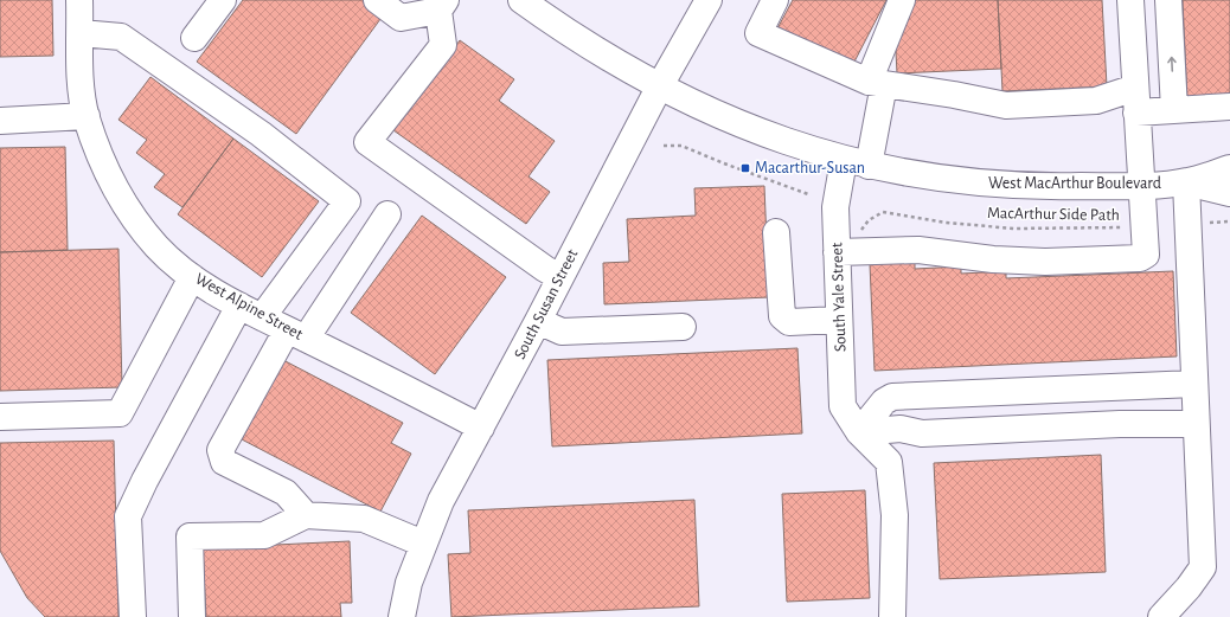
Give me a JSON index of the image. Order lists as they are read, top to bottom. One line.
{"streets":{"street":["West MacArthur Boulevard","South Yale Street","South Susan Street","West Alpine Street"],"path":["MacArthur Side Path"]},"crossings":[["West MacArthur Boulevard","South Yale Street"],["West MacArthur Boulevard","South Susan Street"],["South Susan Street","West Alpine Street"]],"places":{"transit":["Macarthur-Susan"]}}
